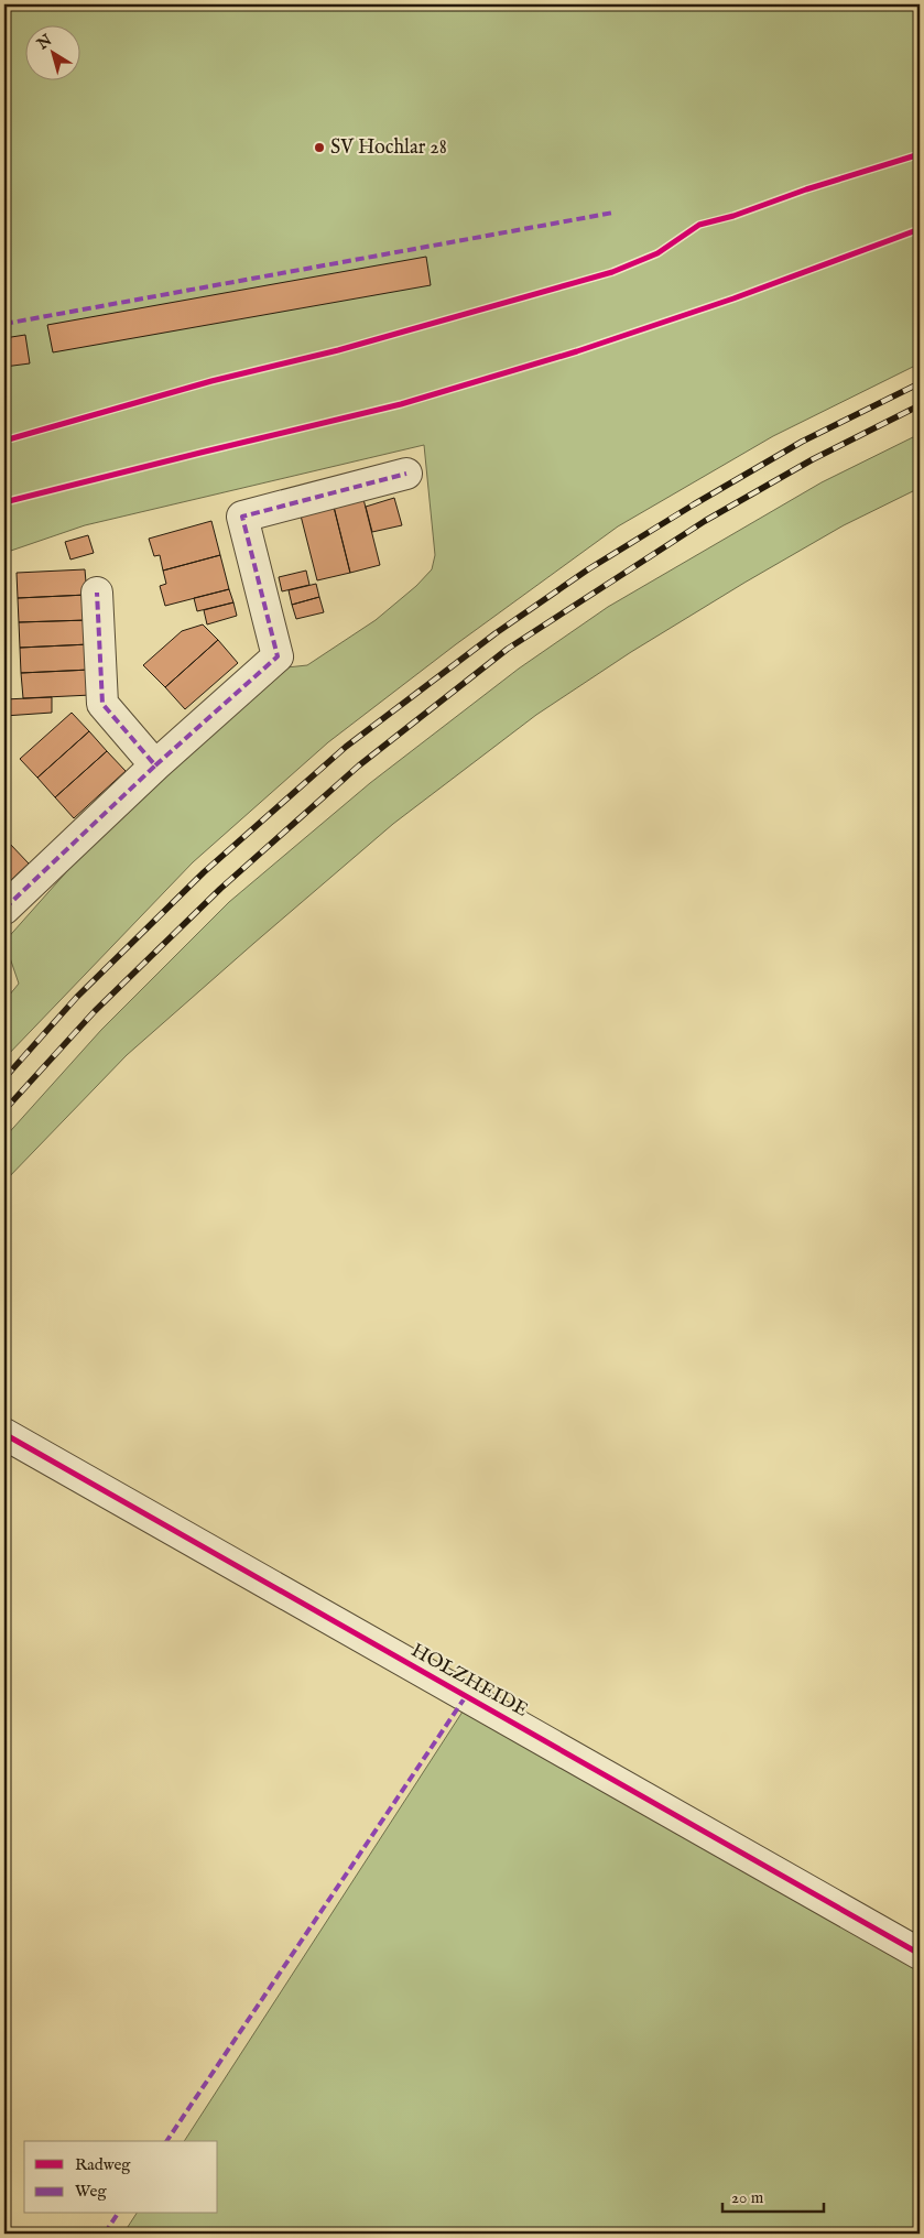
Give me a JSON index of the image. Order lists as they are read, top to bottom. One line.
{"streets":{"street":["HOLZHEIDE"]},"places":["SV Hochlar 28"],"legend":["Radweg","Weg"],"scale_bar":"20 m","north":"top left"}
